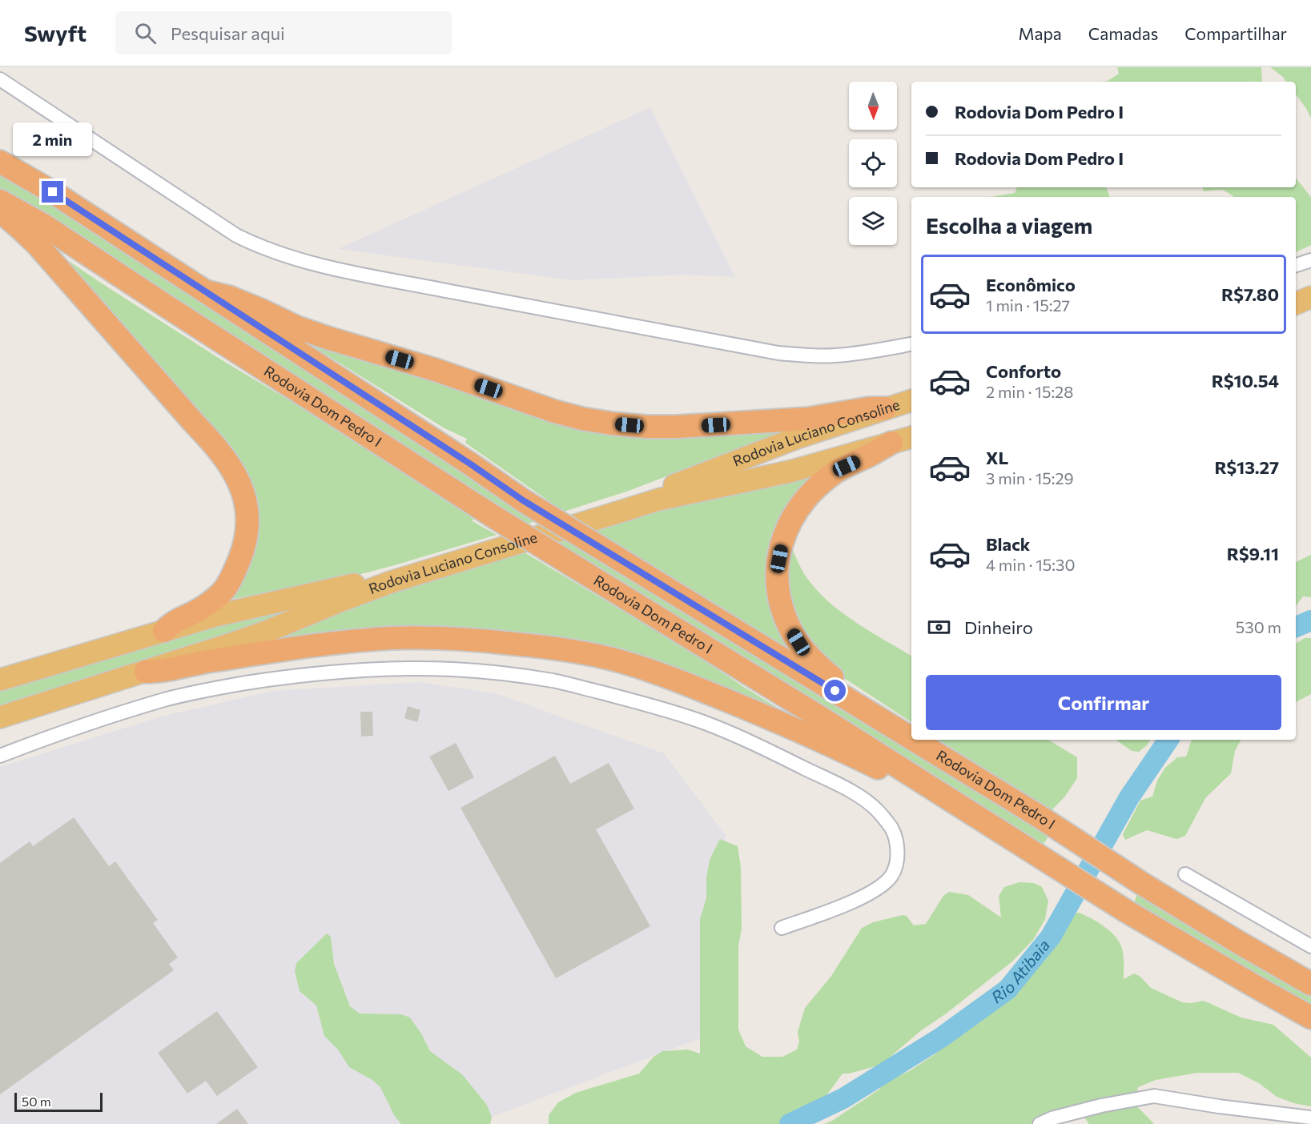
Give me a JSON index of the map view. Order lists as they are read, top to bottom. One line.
{"streets":{"highway":["Rodovia Dom Pedro I","Rodovia Luciano Consoline"]},"water":["Rio Atibaia"],"scale_bar":"50 m","north":"bottom","page":{"header":"Swyft","search":"Pesquisar aqui","nav":["Mapa","Camadas","Compartilhar"],"banner":["Rodovia Dom Pedro I","Rodovia Dom Pedro I"],"bubble":"2 min","heading":"Escolha a viagem","list":[{"name":"Econômico","note":"1 min · 15:27","value":"R$7.80"},{"name":"Conforto","note":"2 min · 15:28","value":"R$10.54"},{"name":"XL","note":"3 min · 15:29","value":"R$13.27"},{"name":"Black","note":"4 min · 15:30","value":"R$9.11"}],"pay":["Dinheiro","530 m"],"buttons":"Confirmar","scale":"50 m"}}
